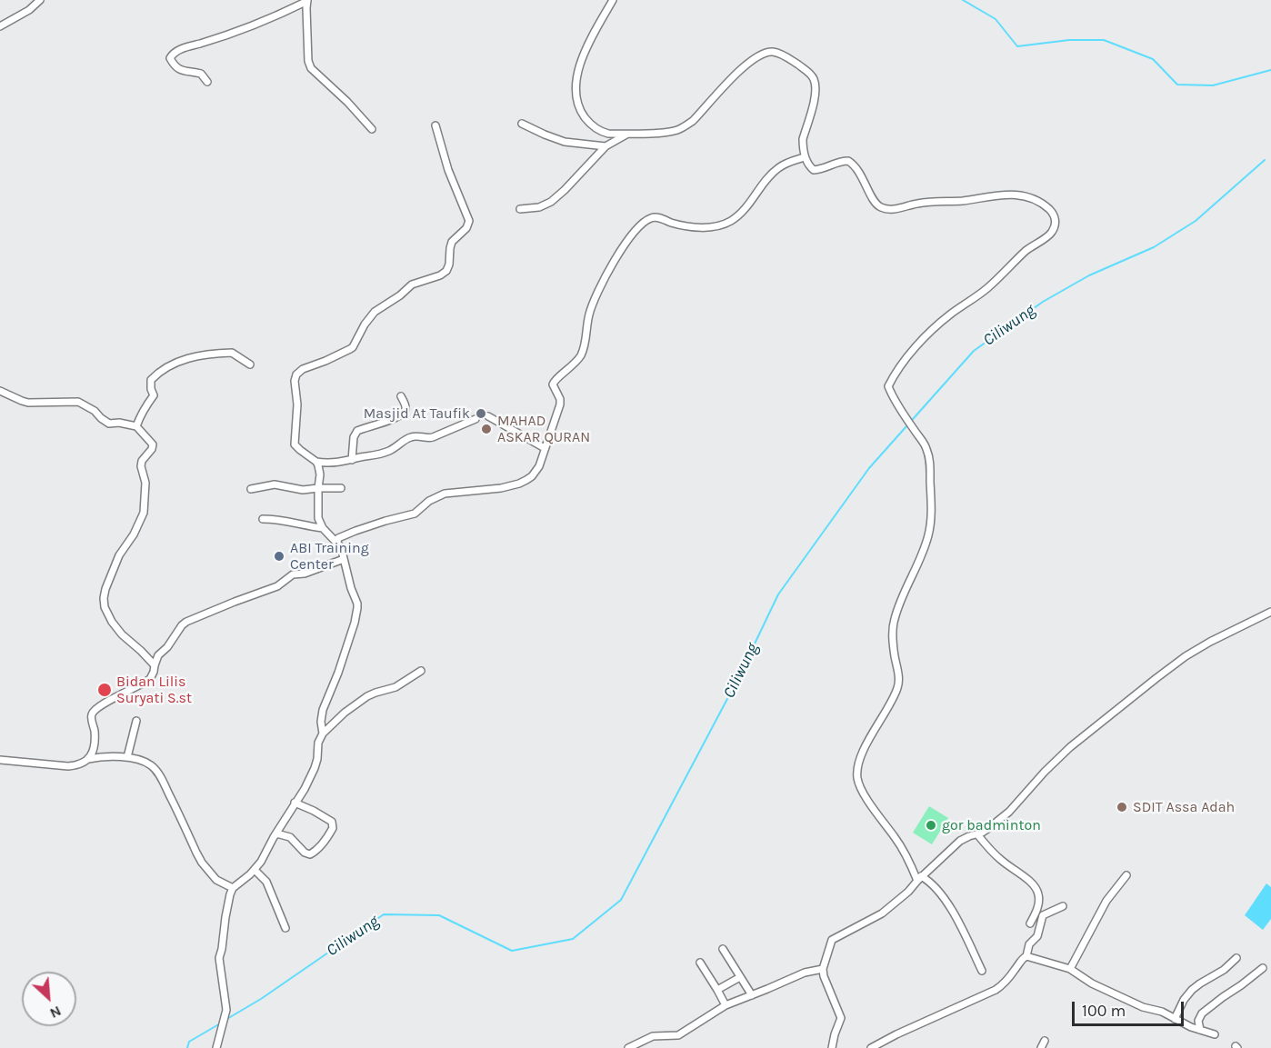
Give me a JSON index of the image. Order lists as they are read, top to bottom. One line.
{"water":["Ciliwung"],"places":["Masjid At Taufik","MAHAD ASKAR QURAN","ABI Training Center","Bidan Lilis Suryati S.st","SDIT Assa Adah","gor badminton"],"scale_bar":"100 m","north":"bottom right"}
